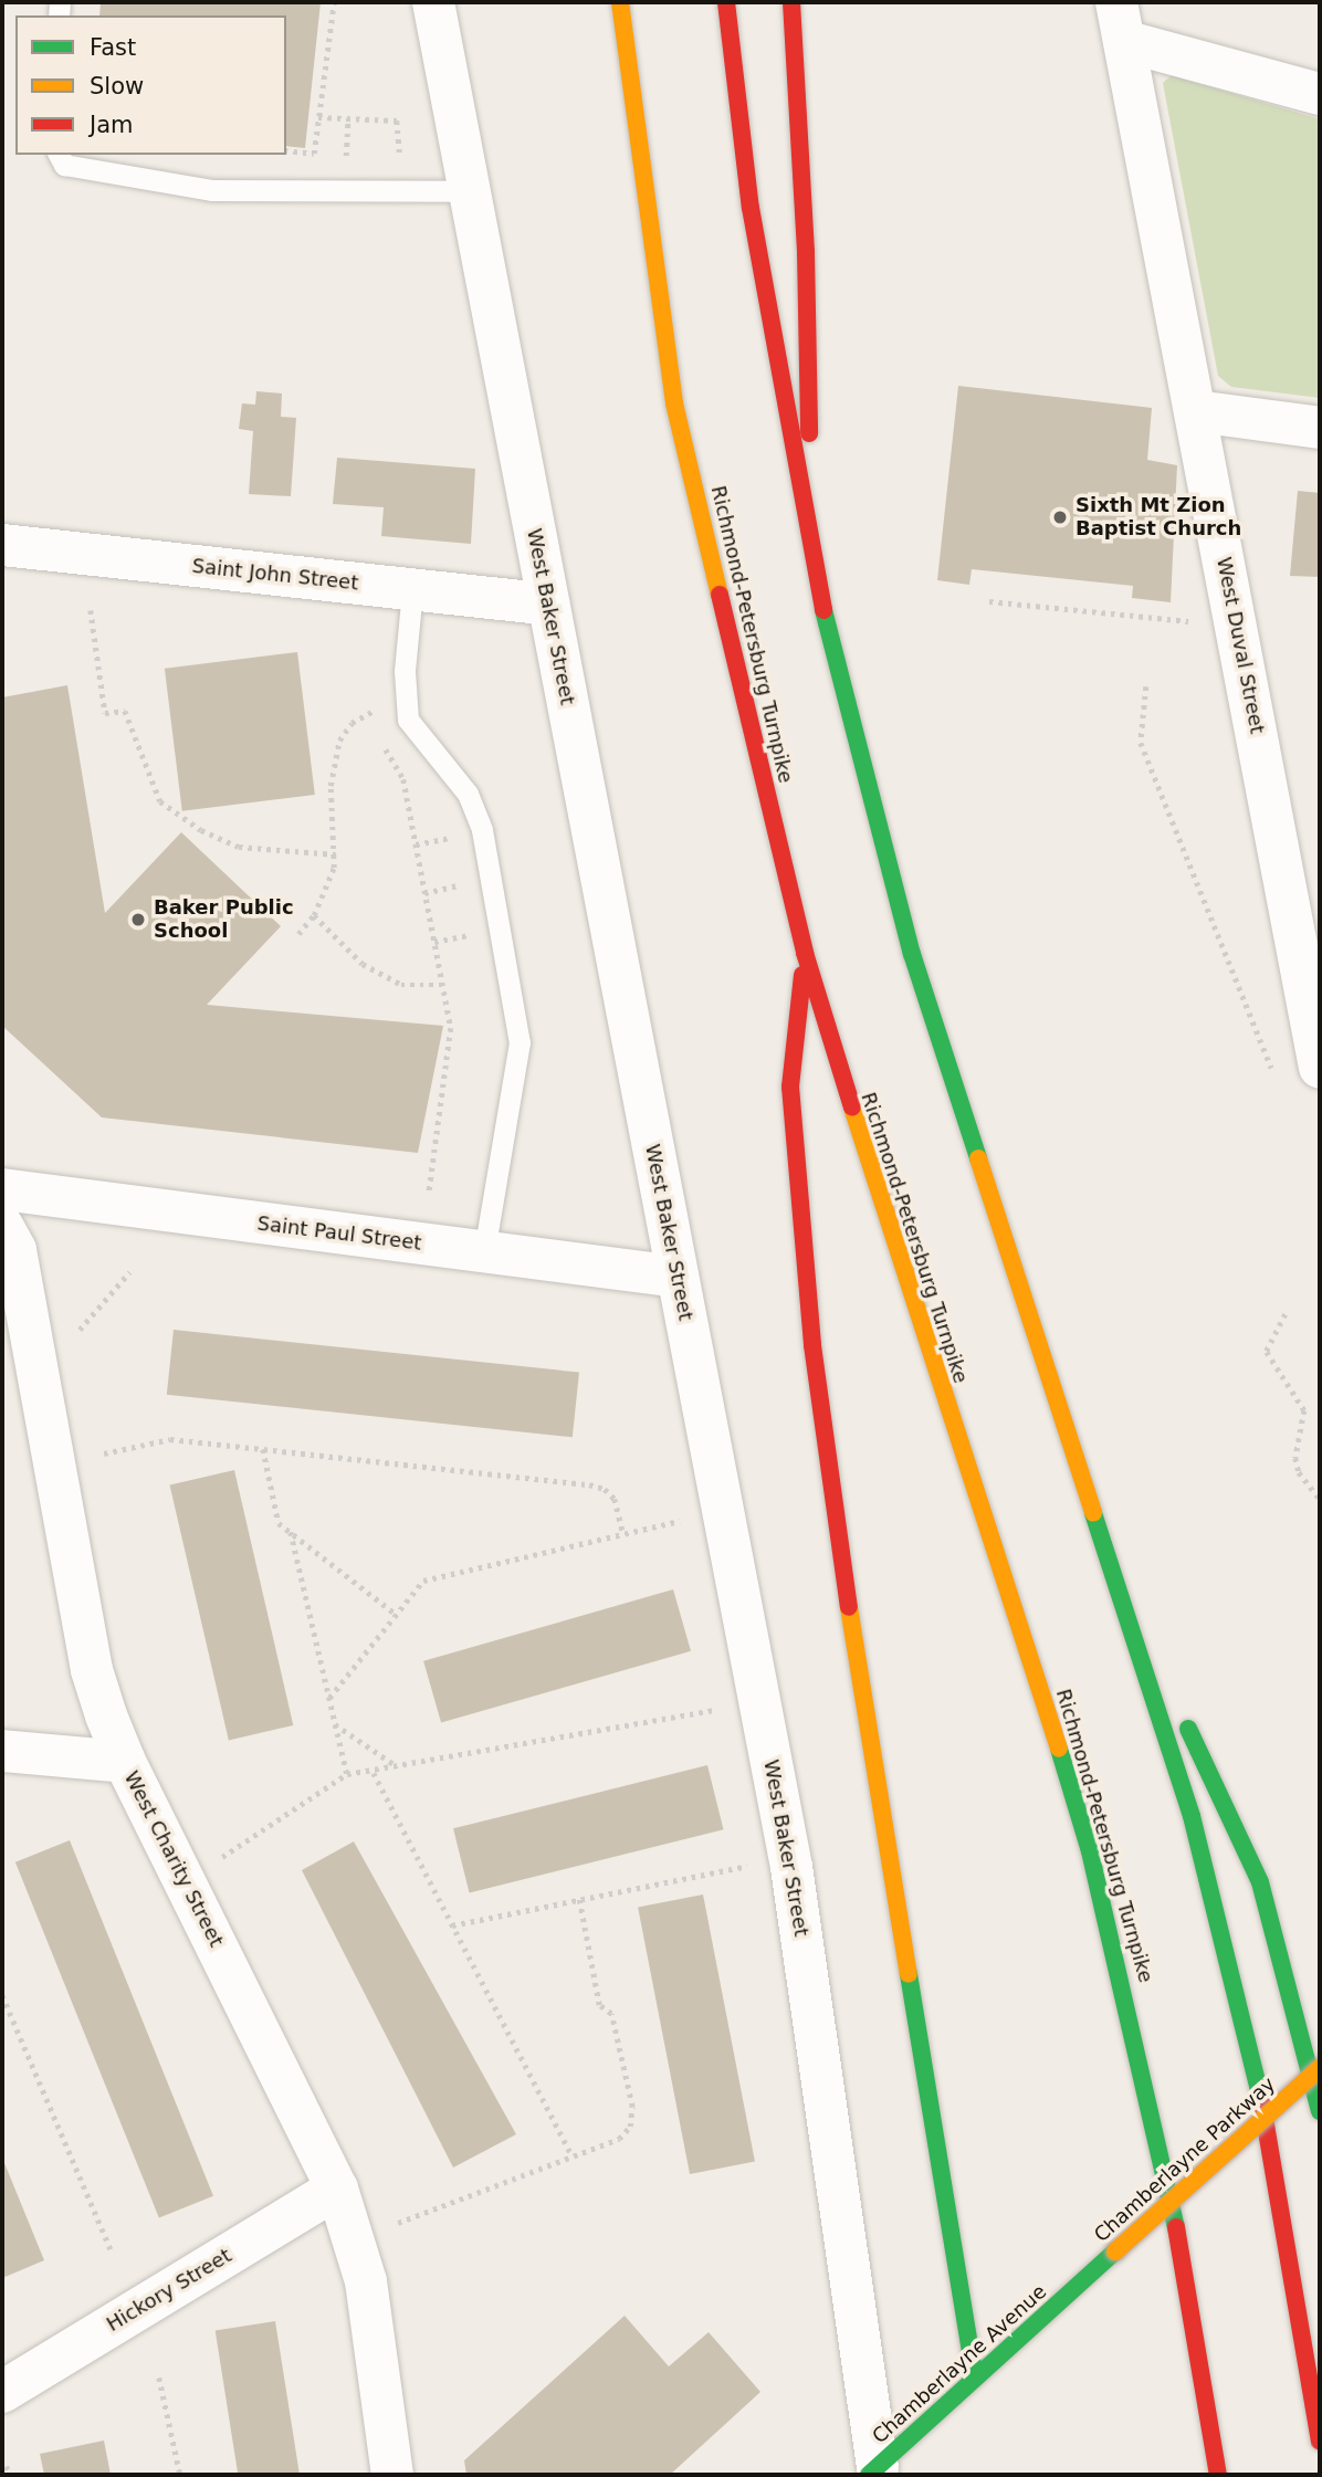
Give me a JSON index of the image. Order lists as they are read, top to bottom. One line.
{"streets":{"main road":["Richmond-Petersburg Turnpike","Chamberlayne Parkway","Chamberlayne Avenue"],"street":["Saint John Street","West Baker Street","West Duval Street","Saint Paul Street","West Charity Street","Hickory Street"]},"crossings":[["Saint John Street","West Baker Street"],["West Baker Street","Saint Paul Street"],["West Baker Street","Chamberlayne Avenue"],["West Charity Street","Hickory Street"],["Chamberlayne Parkway","Chamberlayne Avenue"]],"places":["Sixth Mt Zion Baptist Church","Baker Public School"],"legend":["Fast","Slow","Jam"]}
